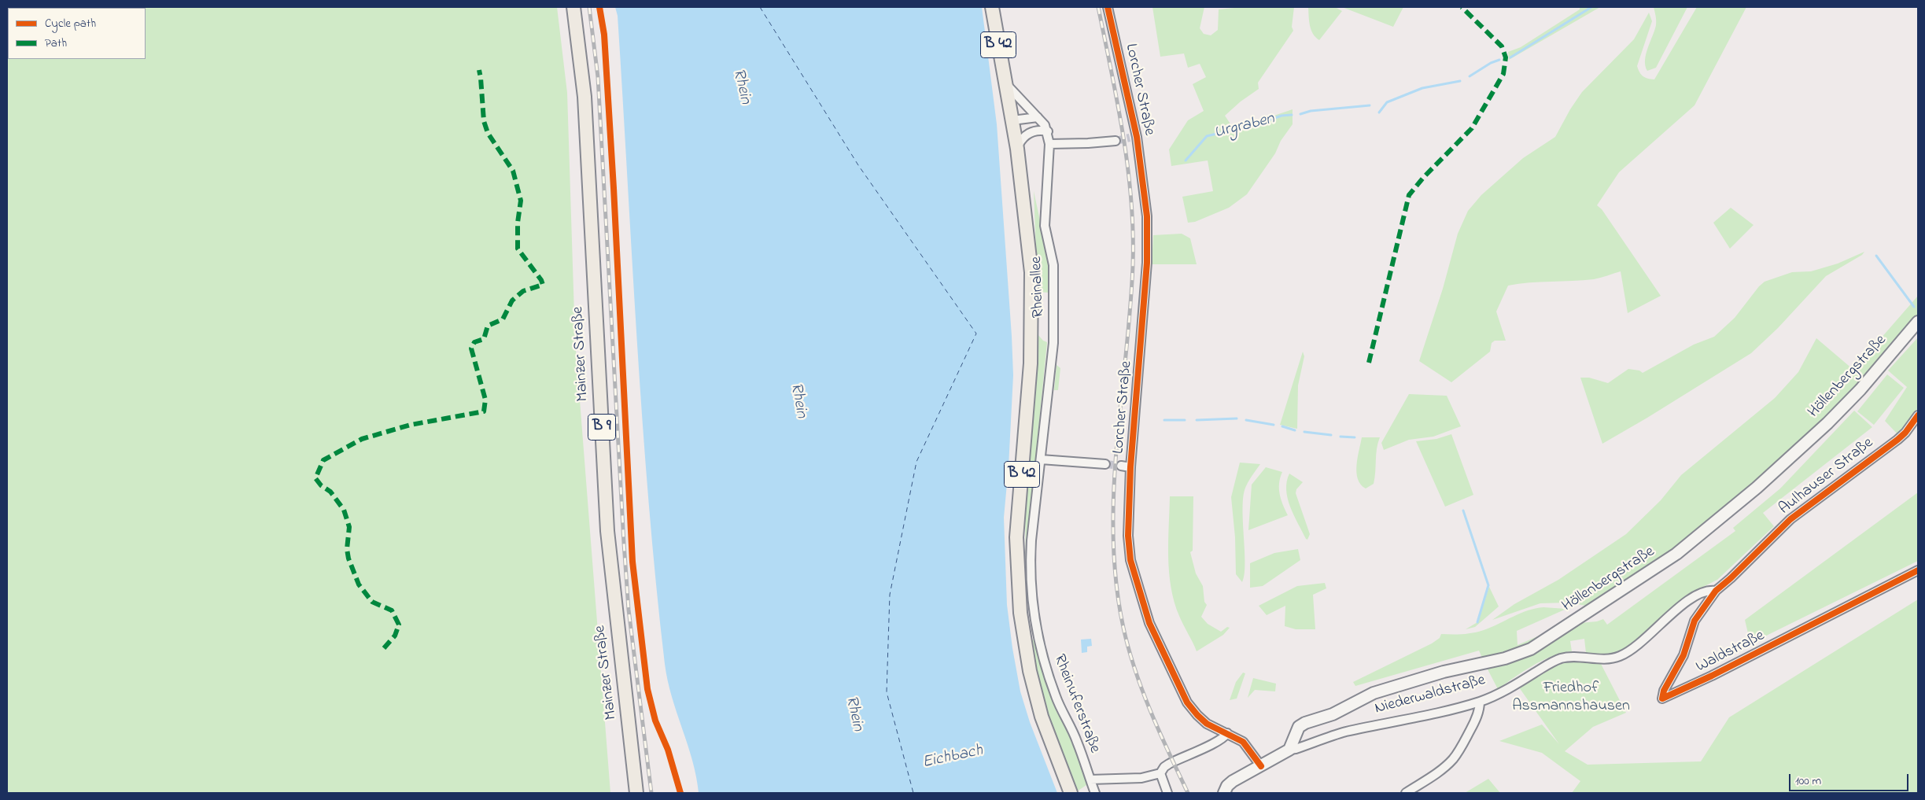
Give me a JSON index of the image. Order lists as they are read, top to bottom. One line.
{"streets":{"main road":["B 42","Mainzer Straße","Höllenbergstraße","B 9"],"street":["Lorcher Straße","Rheinallee","Aulhauser Straße","Waldstraße","Niederwaldstraße","Rheinuferstraße"]},"crossings":[["Rheinallee","Rheinuferstraße"],["Höllenbergstraße","Niederwaldstraße"],["Aulhauser Straße","Waldstraße"],["Aulhauser Straße","Niederwaldstraße"],["Waldstraße","Niederwaldstraße"]],"water":["Rhein","Urgraben","Eichbach"],"parks":["Friedhof Assmannshausen"],"legend":["Cycle path","Path"],"scale_bar":"100 m"}
